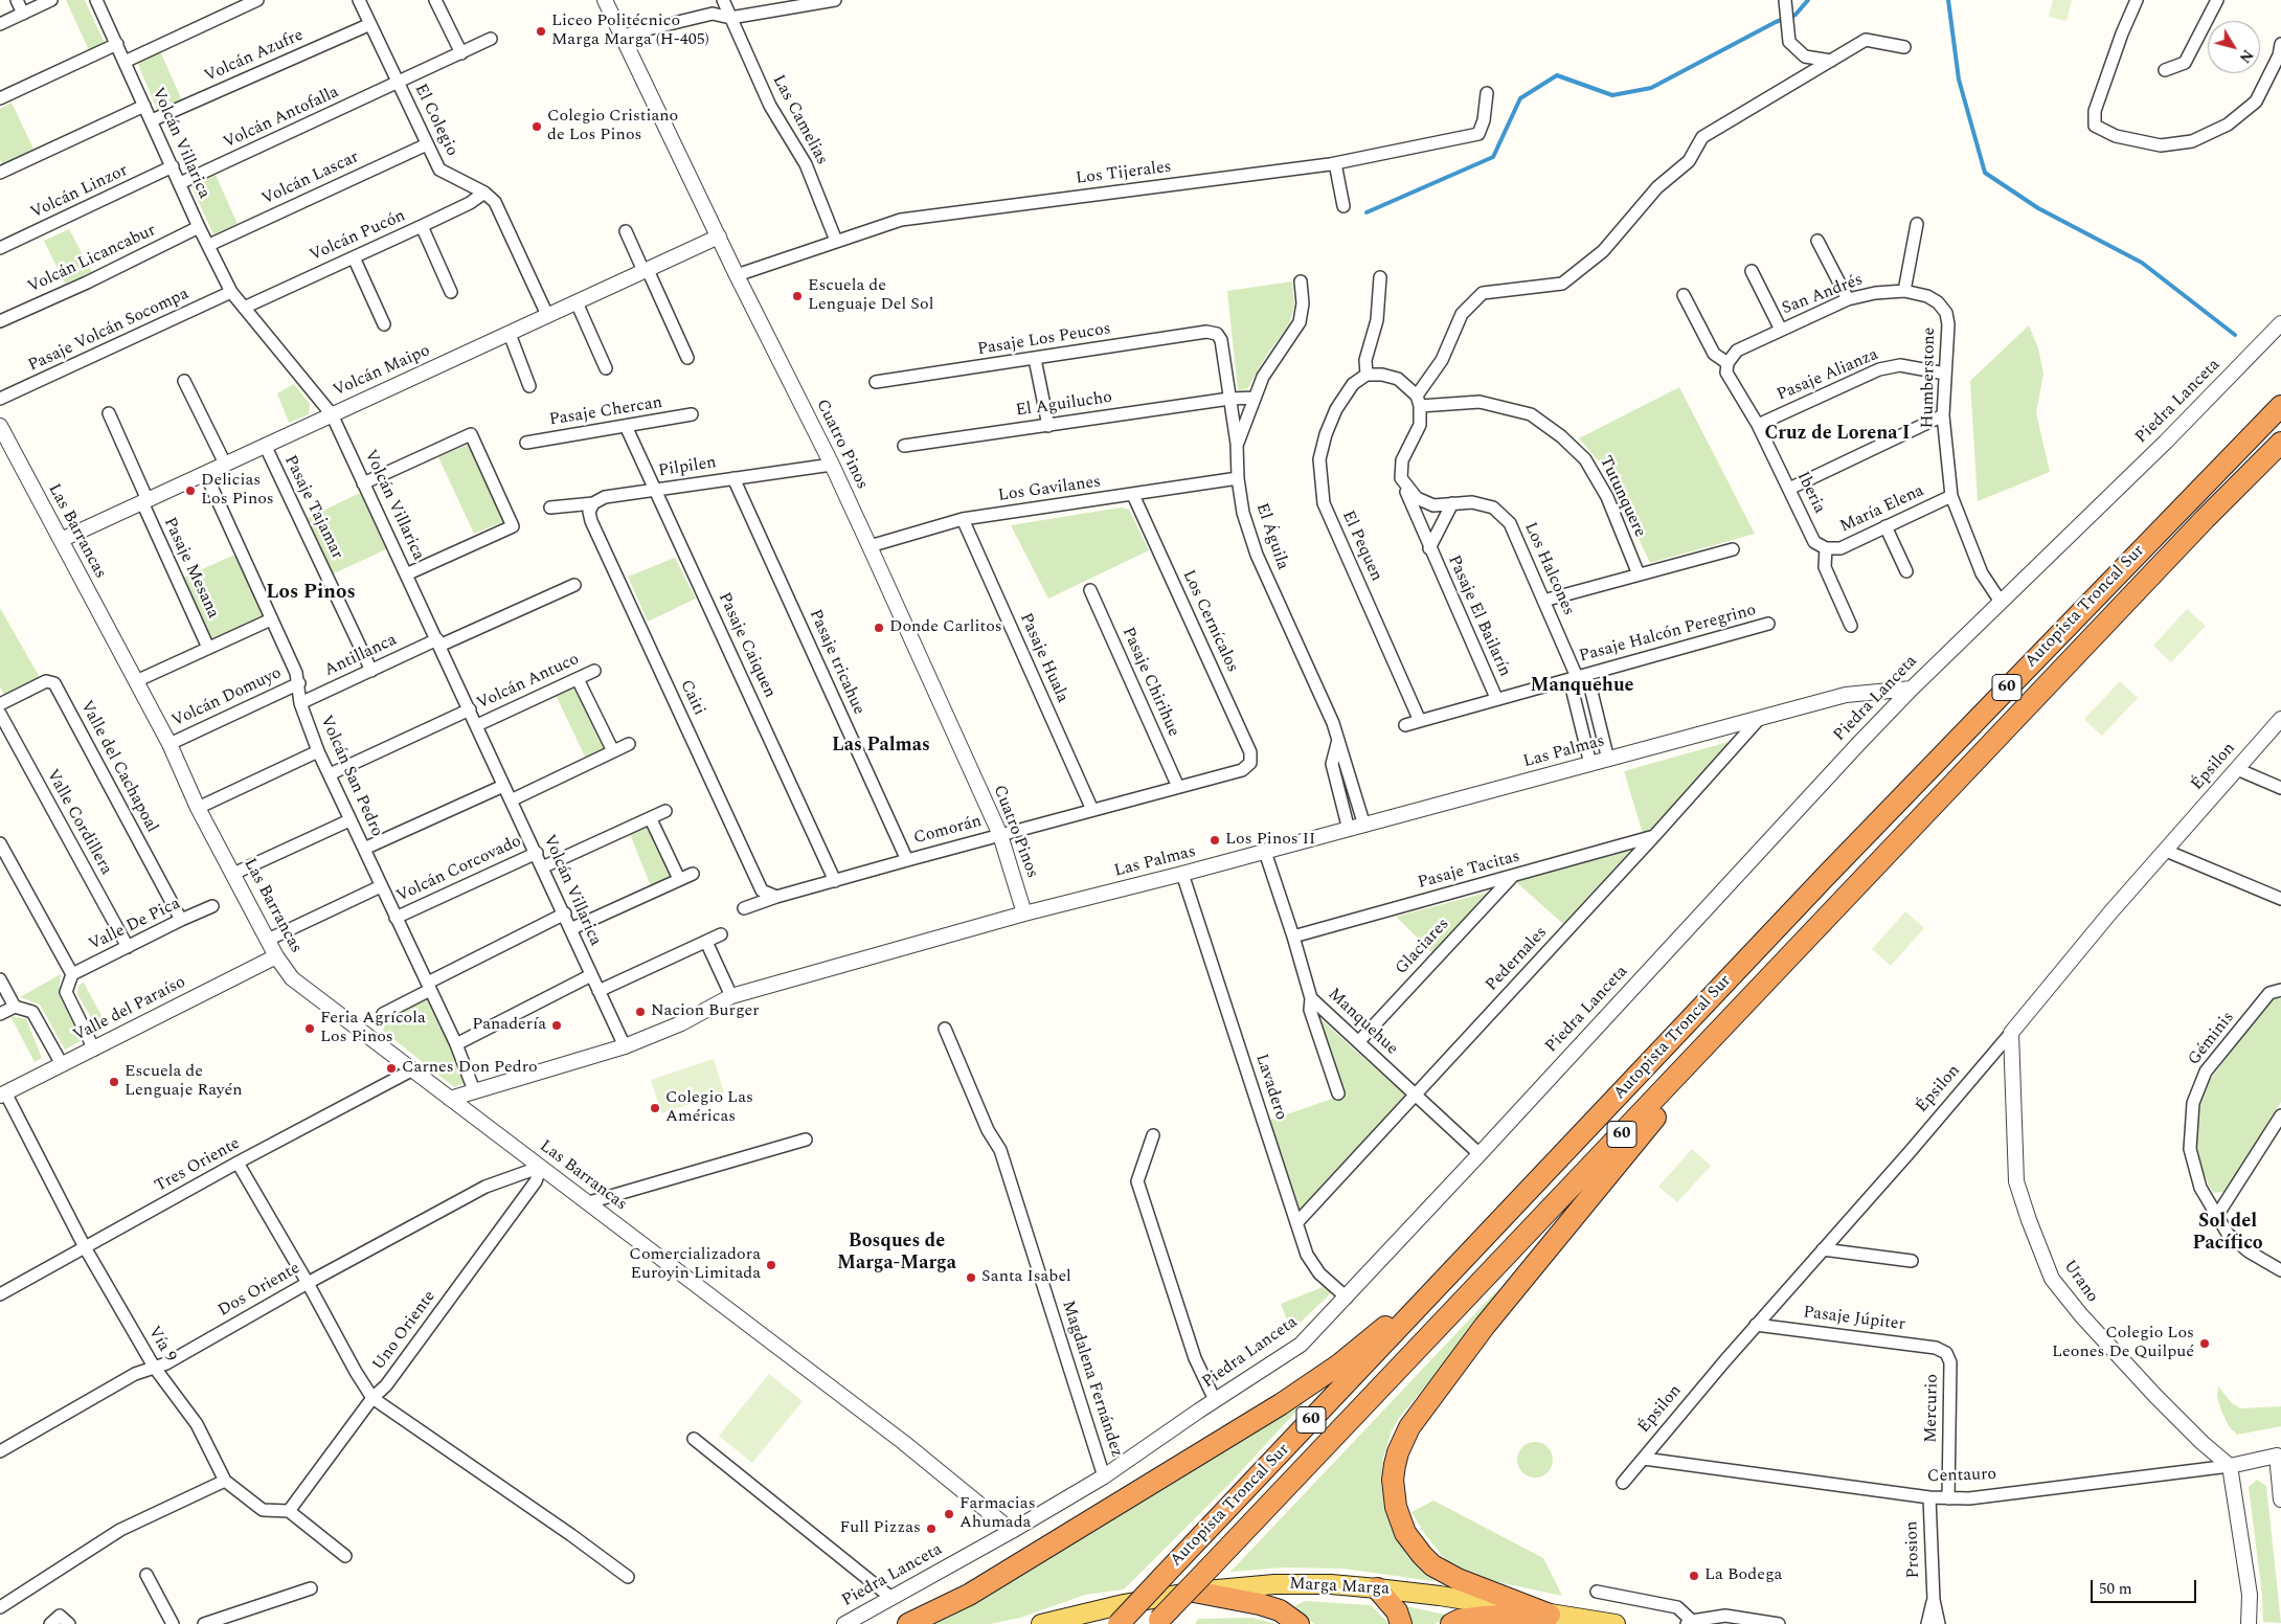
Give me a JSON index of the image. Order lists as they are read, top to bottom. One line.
{"streets":{"highway":["Autopista Troncal Sur","60"],"main road":["Marga Marga"],"street":["Volcán Azufre","Volcán Antofalla","El Colegio","Las Camelias","Volcán Villarica","Los Tijerales","Volcán Lascar","Volcán Linzor","Volcán Pucón","Volcán Licancabur","San Andrés","Pasaje Volcán Socompa","Pasaje Los Peucos","Volcán Maipo","Pasaje Alianza","Humberstone","Piedra Lanceta","El Aguilucho","Pasaje Chercan","Cuatro Pinos","Pilpilen","Los Gavilanes","Iberia","Tutunquere","Pasaje Tajamar","María Elena","Las Barrancas","El Águila","El Pequen","Pasaje Mesana","Los Halcones","Pasaje El Bailarín","Los Cernícalos","Pasaje Halcón Peregrino","Pasaje Caiquen","Antillanca","Pasaje Huala","Pasaje tricahue","Volcán Antuco","Pasaje Chirihue","Volcán Domuyo","Caiti","Las Palmas","Valle del Cachapoal","Épsilon","Volcán San Pedro","Valle Cordillera","Comorán","Volcán Corcovado","Pasaje Tacitas","Valle De Pica","Glaciares","Pedernales","Valle del Paraíso","Manquehue","Géminis","Lavadero","Tres Oriente","Urano","Dos Oriente","Pasaje Júpiter","Uno Oriente","Vía 9","Magdalena Fernández","Mercurio","Centauro","Prosion"]},"crossings":[["Volcán Azufre","El Colegio"],["Volcán Azufre","Volcán Villarica"],["Volcán Antofalla","El Colegio"],["Volcán Antofalla","Volcán Villarica"],["El Colegio","Volcán Lascar"],["El Colegio","Volcán Pucón"],["El Colegio","Volcán Maipo"],["Las Camelias","Los Tijerales"],["Volcán Villarica","Volcán Lascar"],["Volcán Villarica","Volcán Linzor"],["Volcán Villarica","Volcán Pucón"],["Volcán Villarica","Volcán Licancabur"],["Volcán Villarica","Pasaje Volcán Socompa"],["Volcán Villarica","Volcán Maipo"],["Volcán Villarica","Antillanca"],["Volcán Villarica","Volcán Antuco"],["Volcán Villarica","Las Palmas"],["Volcán Villarica","Volcán Corcovado"],["Los Tijerales","Cuatro Pinos"],["San Andrés","Humberstone"],["San Andrés","Iberia"],["Pasaje Los Peucos","El Águila"],["Volcán Maipo","Cuatro Pinos"],["Volcán Maipo","Pasaje Tajamar"],["Volcán Maipo","Las Barrancas"],["Volcán Maipo","Pasaje Mesana"],["Volcán Maipo","Volcán San Pedro"],["Pasaje Alianza","Humberstone"],["Pasaje Alianza","Iberia"],["Humberstone","Piedra Lanceta"],["Humberstone","María Elena"],["Piedra Lanceta","Las Barrancas"],["Piedra Lanceta","Las Palmas"],["Piedra Lanceta","Manquehue"],["Piedra Lanceta","Lavadero"],["Piedra Lanceta","Magdalena Fernández"],["El Aguilucho","El Águila"],["Pasaje Chercan","Pasaje Caiquen"],["Cuatro Pinos","Pilpilen"],["Cuatro Pinos","Los Gavilanes"],["Cuatro Pinos","Las Palmas"],["Cuatro Pinos","Comorán"],["Pilpilen","Pasaje Caiquen"],["Pilpilen","Pasaje tricahue"],["Pilpilen","Caiti"],["Los Gavilanes","El Águila"],["Los Gavilanes","Los Cernícalos"],["Los Gavilanes","Pasaje Huala"],["Iberia","María Elena"],["Pasaje Tajamar","Antillanca"],["Las Barrancas","Volcán Domuyo"],["Las Barrancas","Las Palmas"],["Las Barrancas","Valle del Paraíso"],["Las Barrancas","Tres Oriente"],["Las Barrancas","Dos Oriente"],["Las Barrancas","Uno Oriente"],["El Águila","Las Palmas"],["El Pequen","Pasaje Halcón Peregrino"],["Los Halcones","Pasaje El Bailarín"],["Los Halcones","Pasaje Halcón Peregrino"],["Los Halcones","Las Palmas"],["Pasaje El Bailarín","Pasaje Halcón Peregrino"],["Los Cernícalos","Comorán"],["Pasaje Caiquen","Comorán"],["Antillanca","Volcán San Pedro"],["Pasaje Huala","Comorán"],["Pasaje tricahue","Comorán"],["Pasaje Chirihue","Comorán"],["Volcán Domuyo","Volcán San Pedro"],["Caiti","Comorán"],["Las Palmas","Volcán San Pedro"],["Las Palmas","Pedernales"],["Las Palmas","Manquehue"],["Las Palmas","Lavadero"],["Valle del Cachapoal","Valle De Pica"],["Épsilon","Urano"],["Épsilon","Pasaje Júpiter"],["Épsilon","Centauro"],["Volcán San Pedro","Volcán Corcovado"],["Valle Cordillera","Valle De Pica"],["Pasaje Tacitas","Glaciares"],["Pasaje Tacitas","Pedernales"],["Pasaje Tacitas","Manquehue"],["Glaciares","Manquehue"],["Pedernales","Manquehue"],["Pedernales","Lavadero"],["Valle del Paraíso","Vía 9"],["Tres Oriente","Vía 9"],["Urano","Centauro"],["Dos Oriente","Uno Oriente"],["Dos Oriente","Vía 9"],["Pasaje Júpiter","Mercurio"],["Uno Oriente","Vía 9"],["Mercurio","Centauro"],["Centauro","Prosion"]],"districts":["Cruz de Lorena I","Los Pinos","Manquehue","Las Palmas","Sol del Pacífico","Bosques de Marga-Marga"],"places":["Liceo Politécnico Marga Marga (H-405)","Colegio Cristiano de Los Pinos","Escuela de Lenguaje Del Sol","Delicias Los Pinos","Donde Carlitos","Los Pinos II","Nacion Burger","Panadería","Feria Agrícola Los Pinos","Carnes Don Pedro","Escuela de Lenguaje Rayén","Colegio Las Américas","Comercializadora Euroyin Limitada","Santa Isabel","Colegio Los Leones De Quilpué","Farmacias Ahumada","Full Pizzas","La Bodega"],"scale_bar":"50 m","north":"bottom right"}
